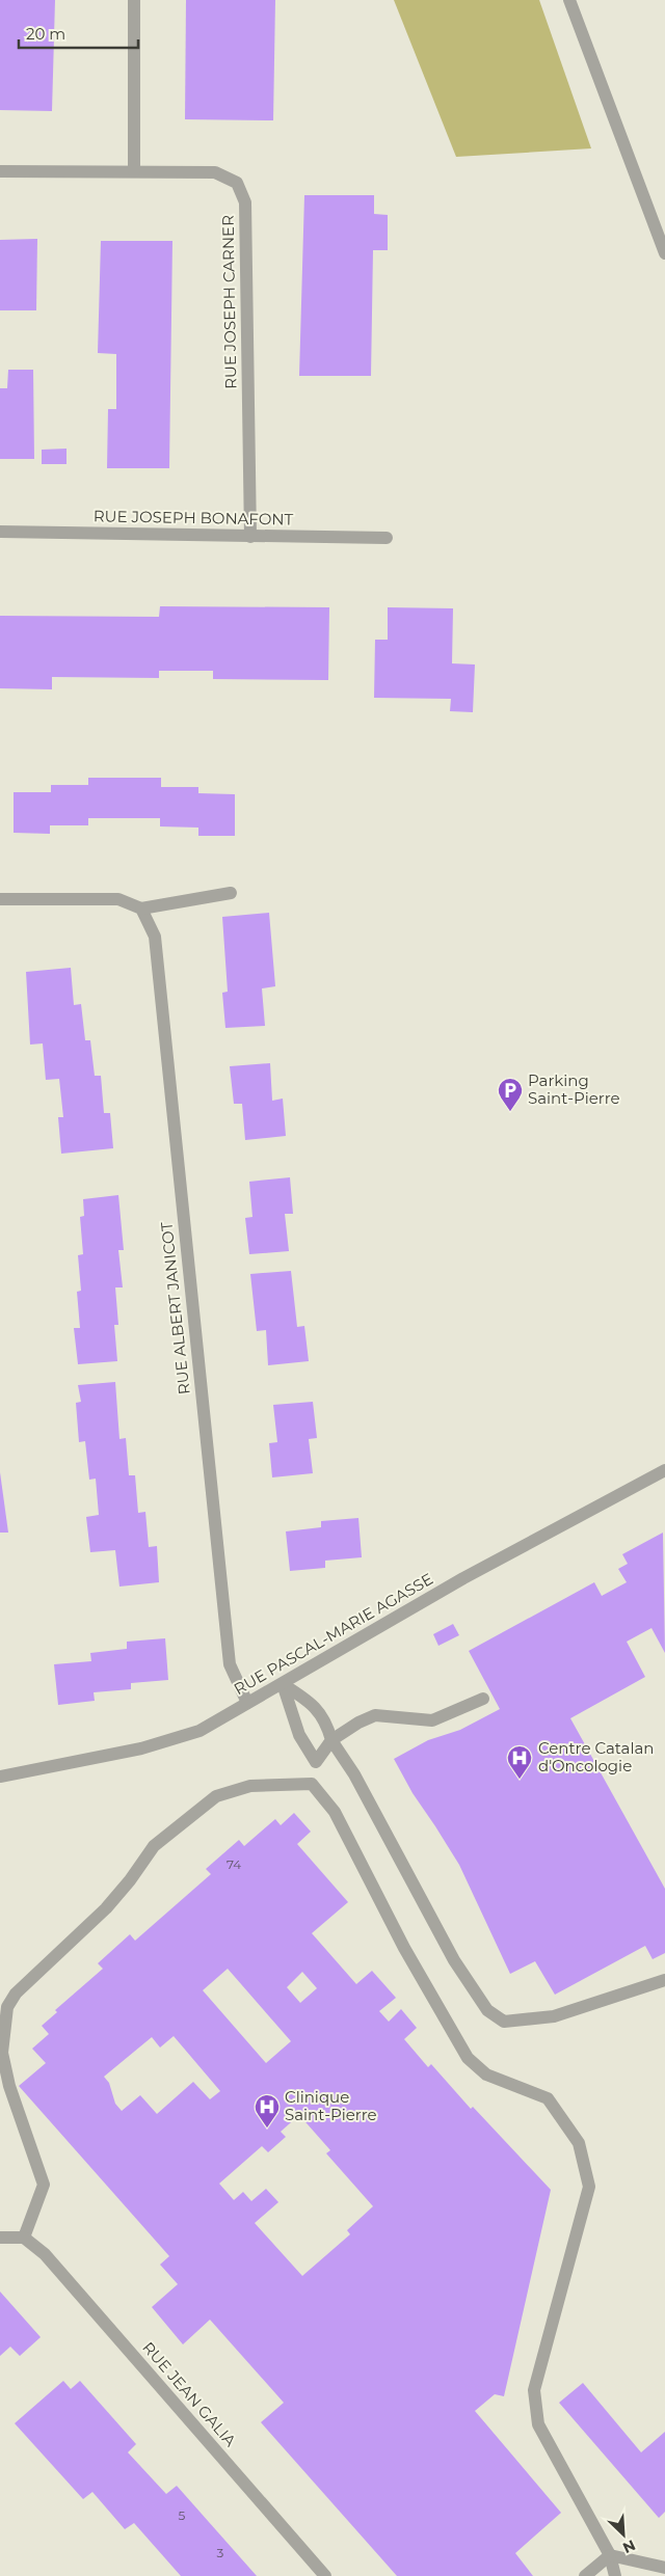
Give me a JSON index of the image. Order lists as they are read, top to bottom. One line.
{"streets":{"street":["RUE JOSEPH CARNER","RUE JOSEPH BONAFONT","RUE ALBERT JANICOT","RUE PASCAL-MARIE AGASSE","RUE JEAN GALIA"]},"crossings":[["RUE JOSEPH CARNER","RUE JOSEPH BONAFONT"],["RUE ALBERT JANICOT","RUE PASCAL-MARIE AGASSE"]],"places":{"parking":["Parking Saint-Pierre"],"hospital":["Centre Catalan d'Oncologie","Clinique Saint-Pierre"]},"house_numbers":["74","5","3"],"scale_bar":"20 m","north":"bottom right"}
